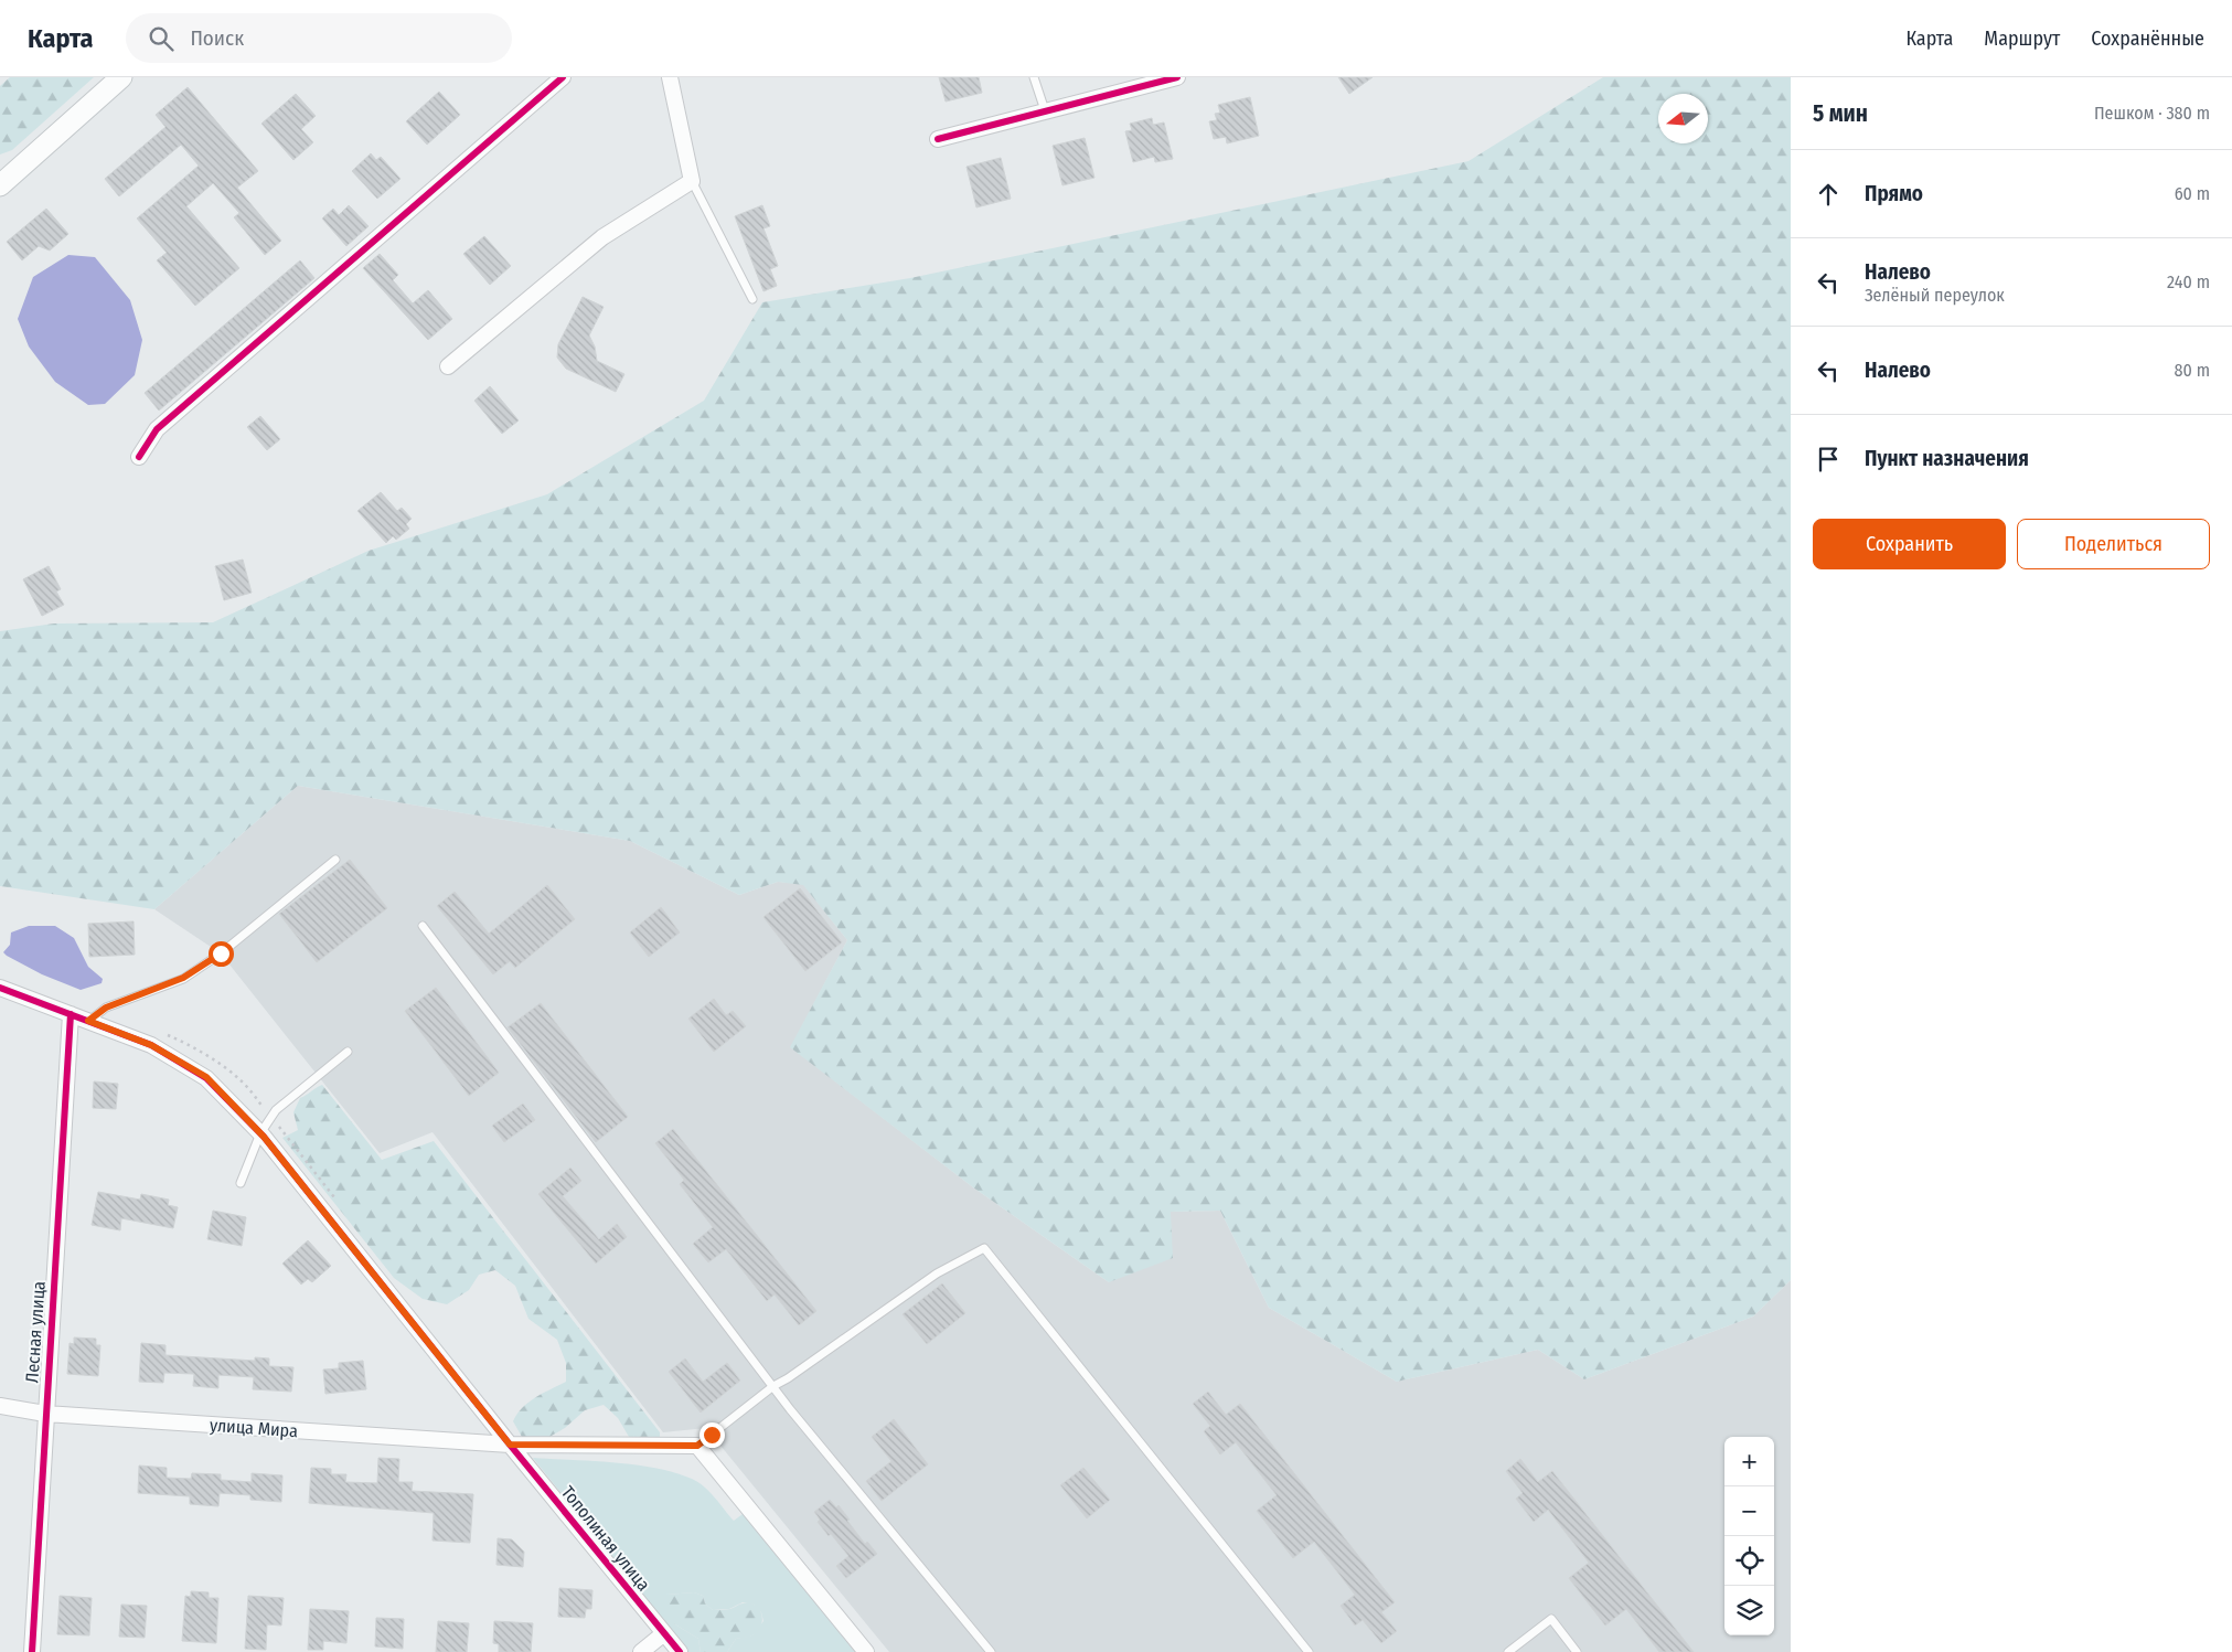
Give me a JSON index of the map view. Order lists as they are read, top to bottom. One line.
{"streets":{"street":["Лесная улица","улица Мира","Тополиная улица"]},"crossings":[["Лесная улица","улица Мира"],["Лесная улица","Тополиная улица"],["улица Мира","Тополиная улица"]],"north":"left","page":{"header":"Карта","search":"Поиск","nav":["Карта","Маршрут","Сохранённые"],"heading":["5 мин","Пешком · 380 m"],"list":[["Прямо","60 m"],["Налево","Зелёный переулок","240 m"],["Налево","80 m"],"Пункт назначения"],"buttons":["Сохранить","Поделиться"],"map_buttons":["+","−"]}}
